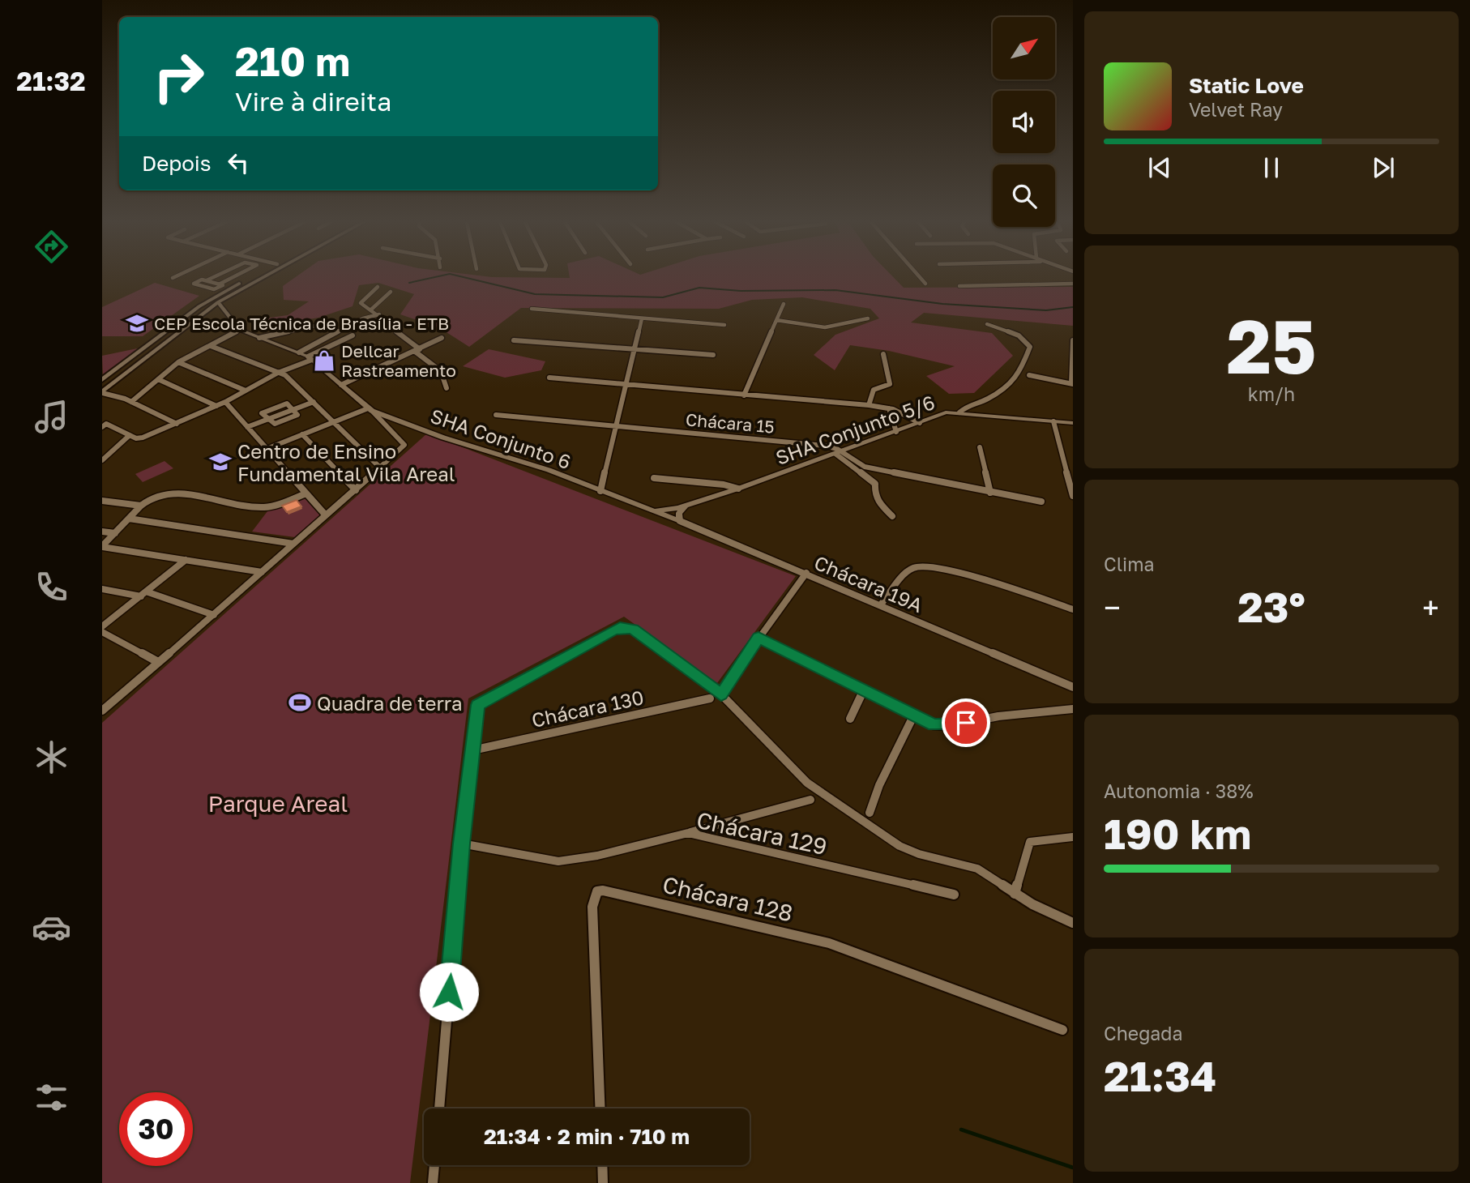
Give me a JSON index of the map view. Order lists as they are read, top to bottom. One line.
{"streets":{"street":["Chácara 15","SHA Conjunto 5/6","SHA Conjunto 6","Chácara 19A","Chácara 130","Chácara 129","Chácara 128"]},"crossings":[["Chácara 15","SHA Conjunto 5/6"],["SHA Conjunto 5/6","SHA Conjunto 6"],["SHA Conjunto 5/6","Chácara 19A"],["SHA Conjunto 6","Chácara 19A"]],"parks":["Parque Areal"],"places":{"school or university":["CEP Escola Técnica de Brasília - ETB","Centro de Ensino Fundamental Vila Areal"],"shop":["Dellcar Rastreamento"],"sports":["Quadra de terra"]},"north":"top right","page":{"tabs":"21:32","turn":["210 m","Vire à direita"],"song":["Static Love","Velvet Ray"],"then":"Depois","tile":[["25","km/h"],"Clima",["Autonomia · 38%","190 km"],["Chegada","21:34"]],"heat":["−","23°","+"],"limit":"30","trip":"21:34 · 2 min · 710 m"}}
